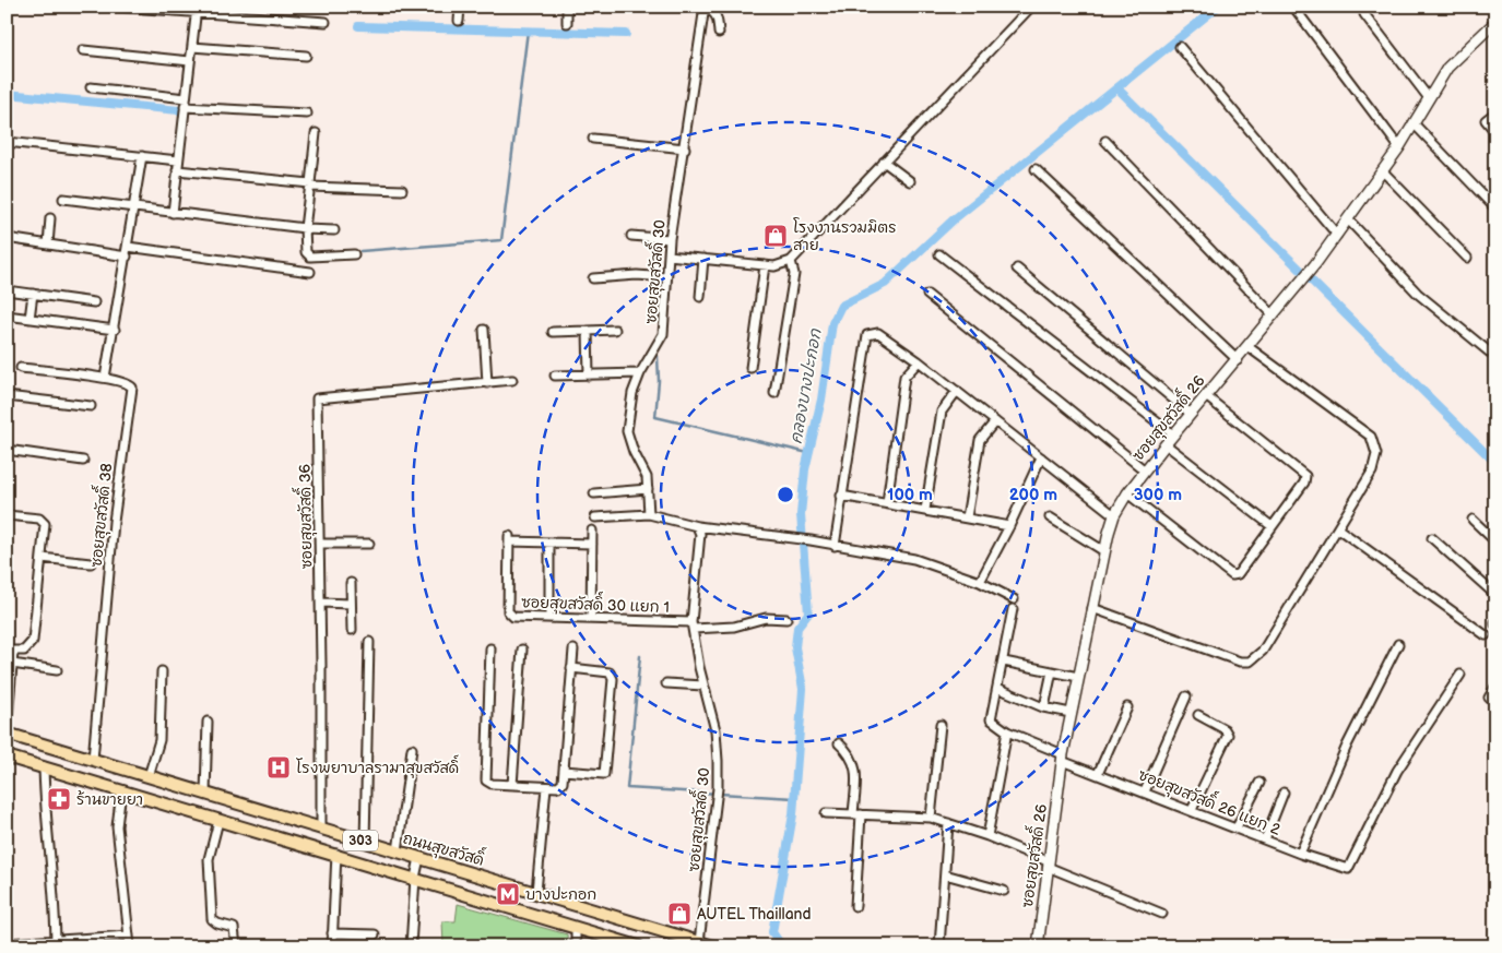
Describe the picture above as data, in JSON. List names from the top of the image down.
{
  "streets": {
    "main road": ["303", "ถนนสุขสวัสดิ์"],
    "street": [
      "ซอยสุขสวัสดิ์ 30",
      "ซอยสุขสวัสดิ์ 26",
      "ซอยสุขสวัสดิ์ 38",
      "ซอยสุขสวัสดิ์ 36",
      "ซอยสุขสวัสดิ์ 30 แยก 1",
      "ซอยสุขสวัสดิ์ 26 แยก 2"
    ]
  },
  "crossings": [
    ["ซอยสุขสวัสดิ์ 30", "ซอยสุขสวัสดิ์ 30 แยก 1"],
    ["ซอยสุขสวัสดิ์ 30", "ถนนสุขสวัสดิ์"],
    ["ซอยสุขสวัสดิ์ 26", "ซอยสุขสวัสดิ์ 26 แยก 2"],
    ["ซอยสุขสวัสดิ์ 38", "ถนนสุขสวัสดิ์"],
    ["ซอยสุขสวัสดิ์ 36", "ถนนสุขสวัสดิ์"]
  ],
  "water": ["คลองบางปะกอก"],
  "places": {
    "shop": ["โรงงานรวมมิตร สาย", "AUTEL Thailland"],
    "hospital": ["โรงพยาบาลรามาสุขสวัสดิ์"],
    "pharmacy": ["ร้านขายยา"],
    "metro station": ["บางปะกอก"]
  },
  "rings": ["100 m", "200 m", "300 m"]
}
